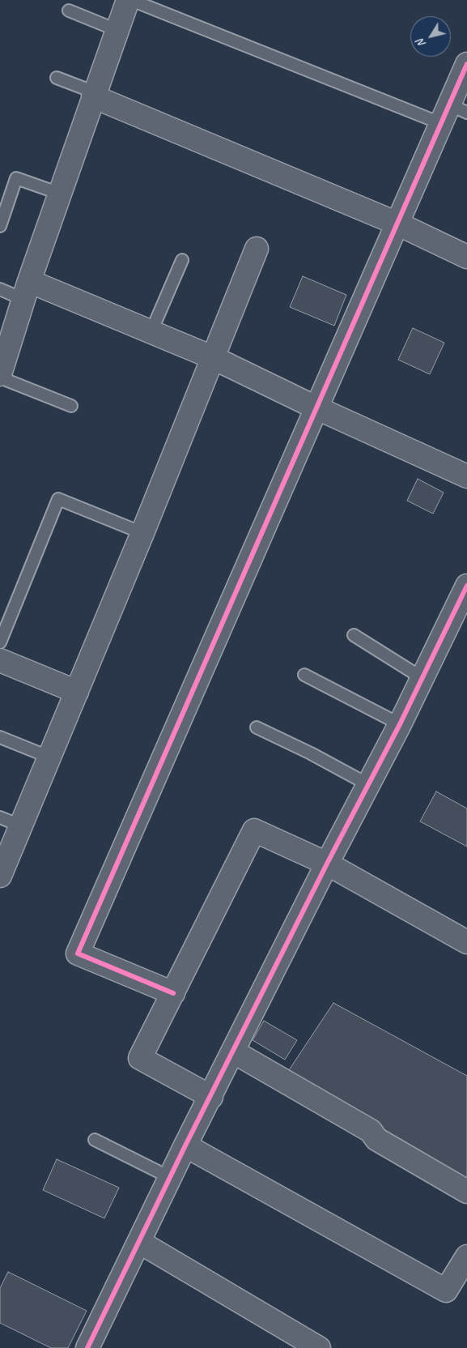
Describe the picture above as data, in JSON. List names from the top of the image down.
{
  "north": "bottom left"
}
